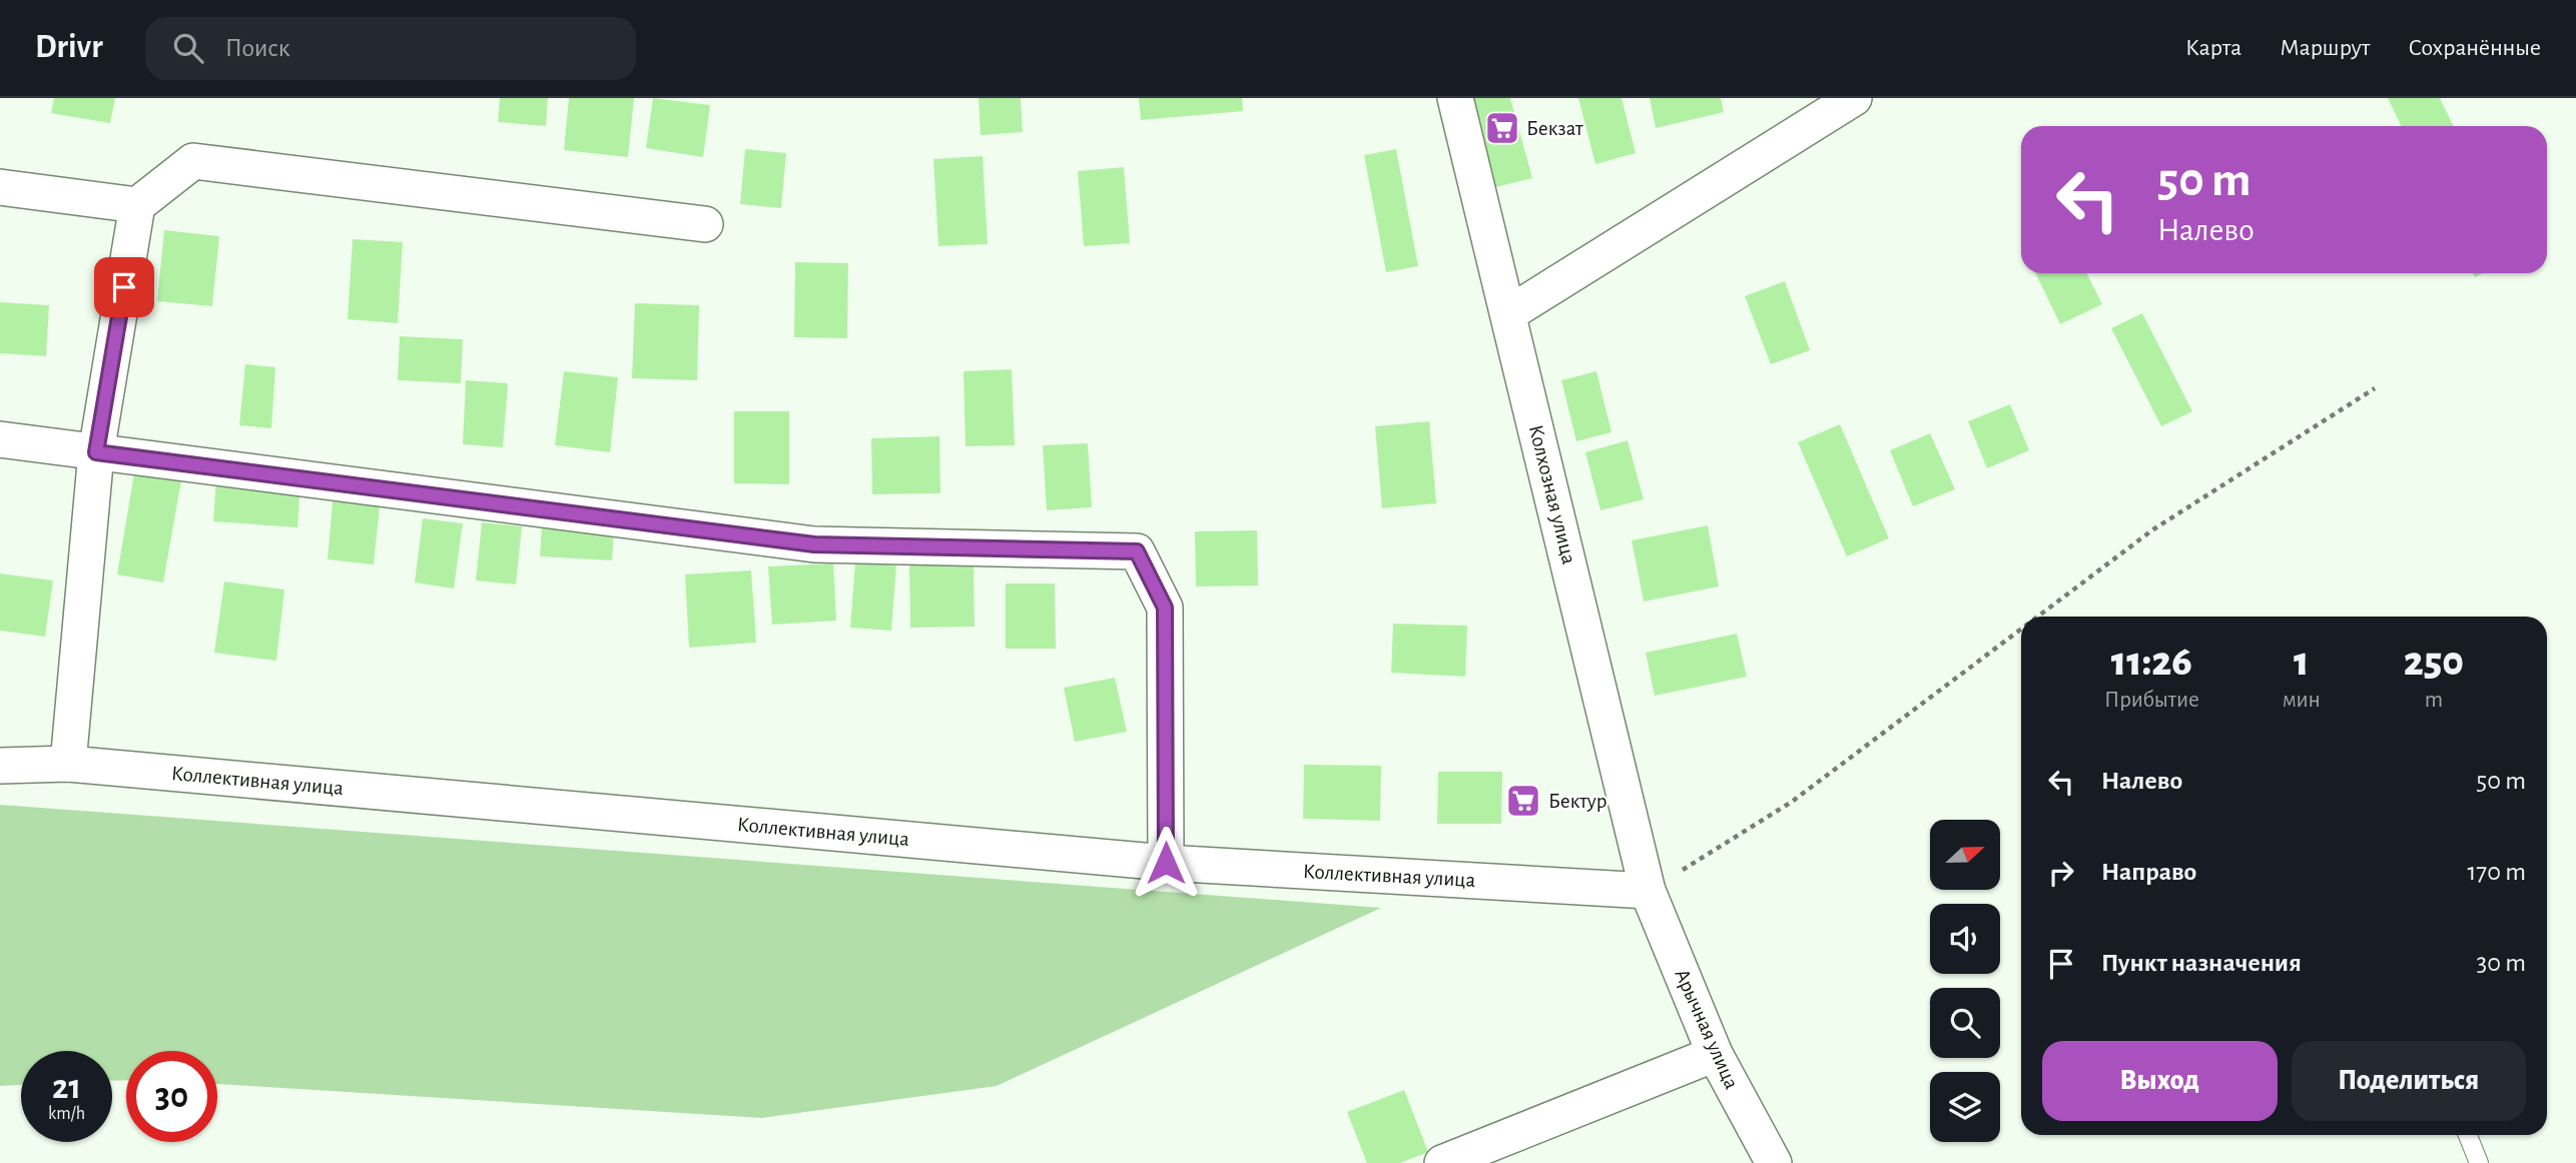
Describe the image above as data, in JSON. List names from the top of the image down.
{
  "streets": {
    "street": ["Колхозная улица", "Коллективная улица", "Арычная улица"]
  },
  "crossings": [
    ["Колхозная улица", "Коллективная улица"],
    ["Колхозная улица", "Арычная улица"],
    ["Коллективная улица", "Арычная улица"]
  ],
  "places": {
    "supermarket": ["Бекзат", "Бектур"]
  },
  "north": "right",
  "page": {
    "header": "Drivr",
    "search": "Поиск",
    "nav": ["Карта", "Маршрут", "Сохранённые"],
    "turn": ["50 m", "Налево"],
    "eta": [
      "11:26",
      "Прибытие",
      "1",
      "мин",
      "250",
      "m"
    ],
    "list": [
      {
        "name": "Налево",
        "value": "50 m"
      },
      {
        "name": "Направо",
        "value": "170 m"
      },
      {
        "name": "Пункт назначения",
        "value": "30 m"
      }
    ],
    "buttons": ["Выход", "Поделиться"],
    "speed": "21 km/h",
    "limit": "30"
  }
}
